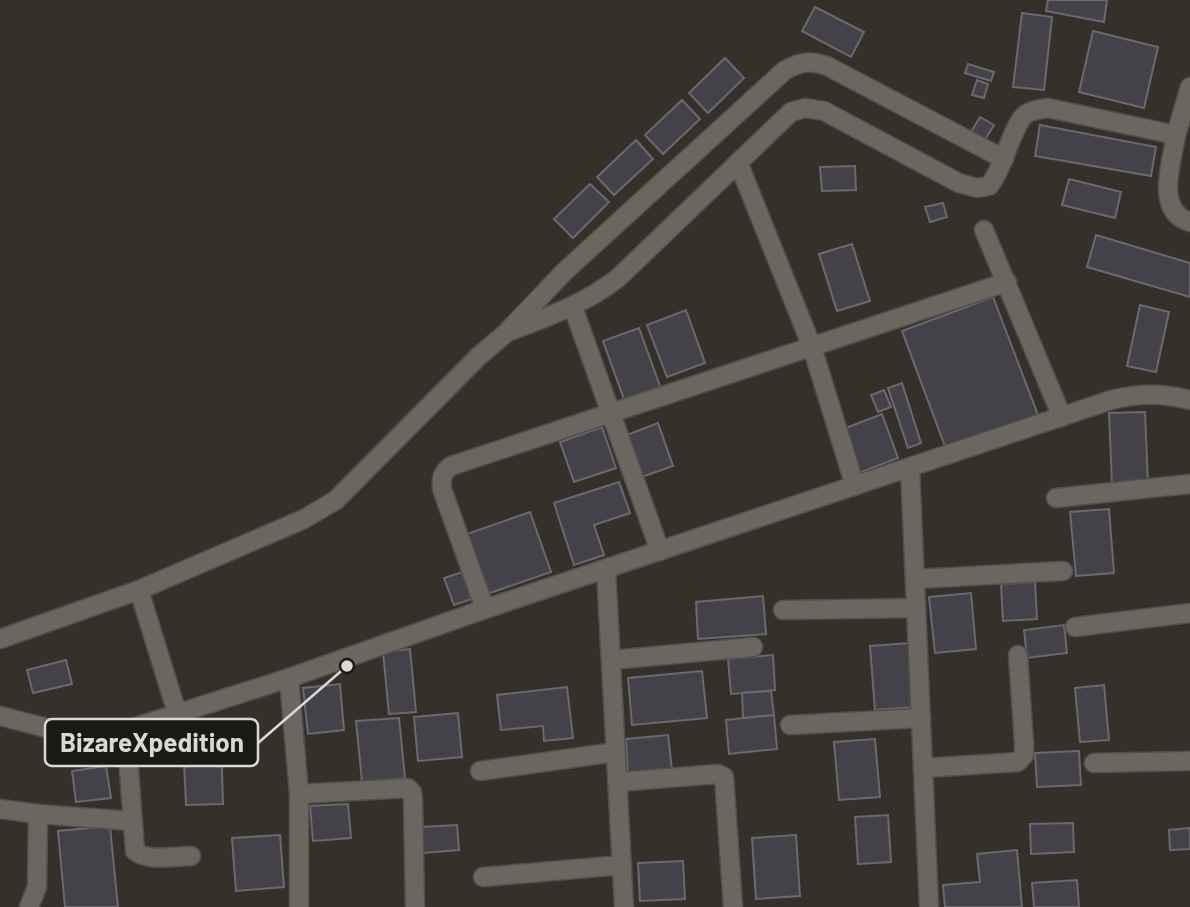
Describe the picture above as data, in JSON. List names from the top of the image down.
{
  "places": ["BizareXpedition"]
}
